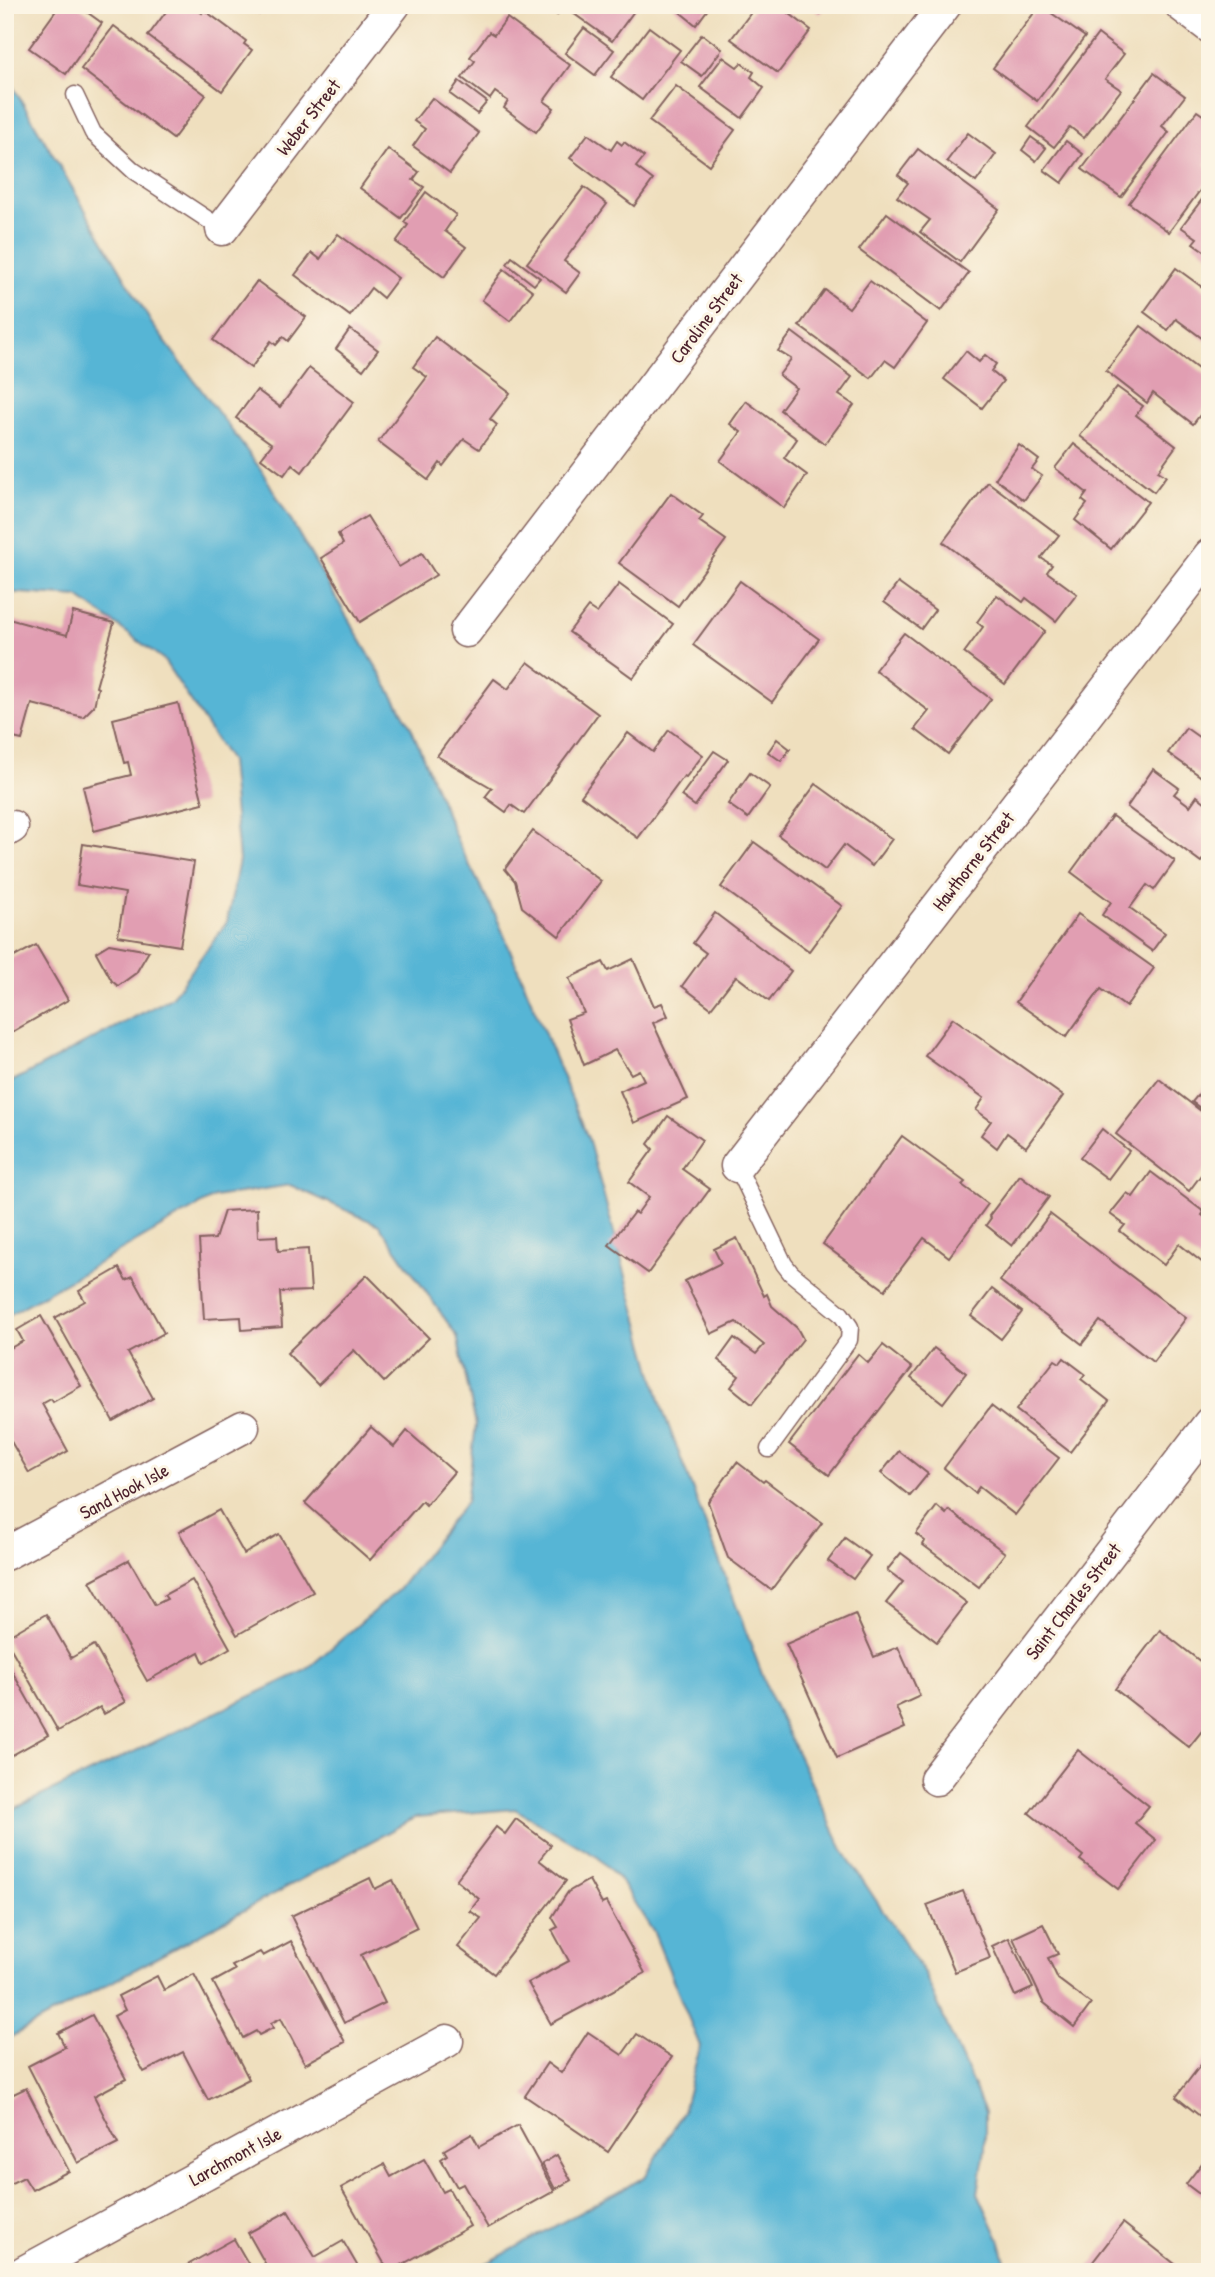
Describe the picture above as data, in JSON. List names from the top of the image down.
{
  "streets": {
    "street": [
      "Weber Street",
      "Caroline Street",
      "Hawthorne Street",
      "Sand Hook Isle",
      "Saint Charles Street",
      "Larchmont Isle"
    ]
  }
}
